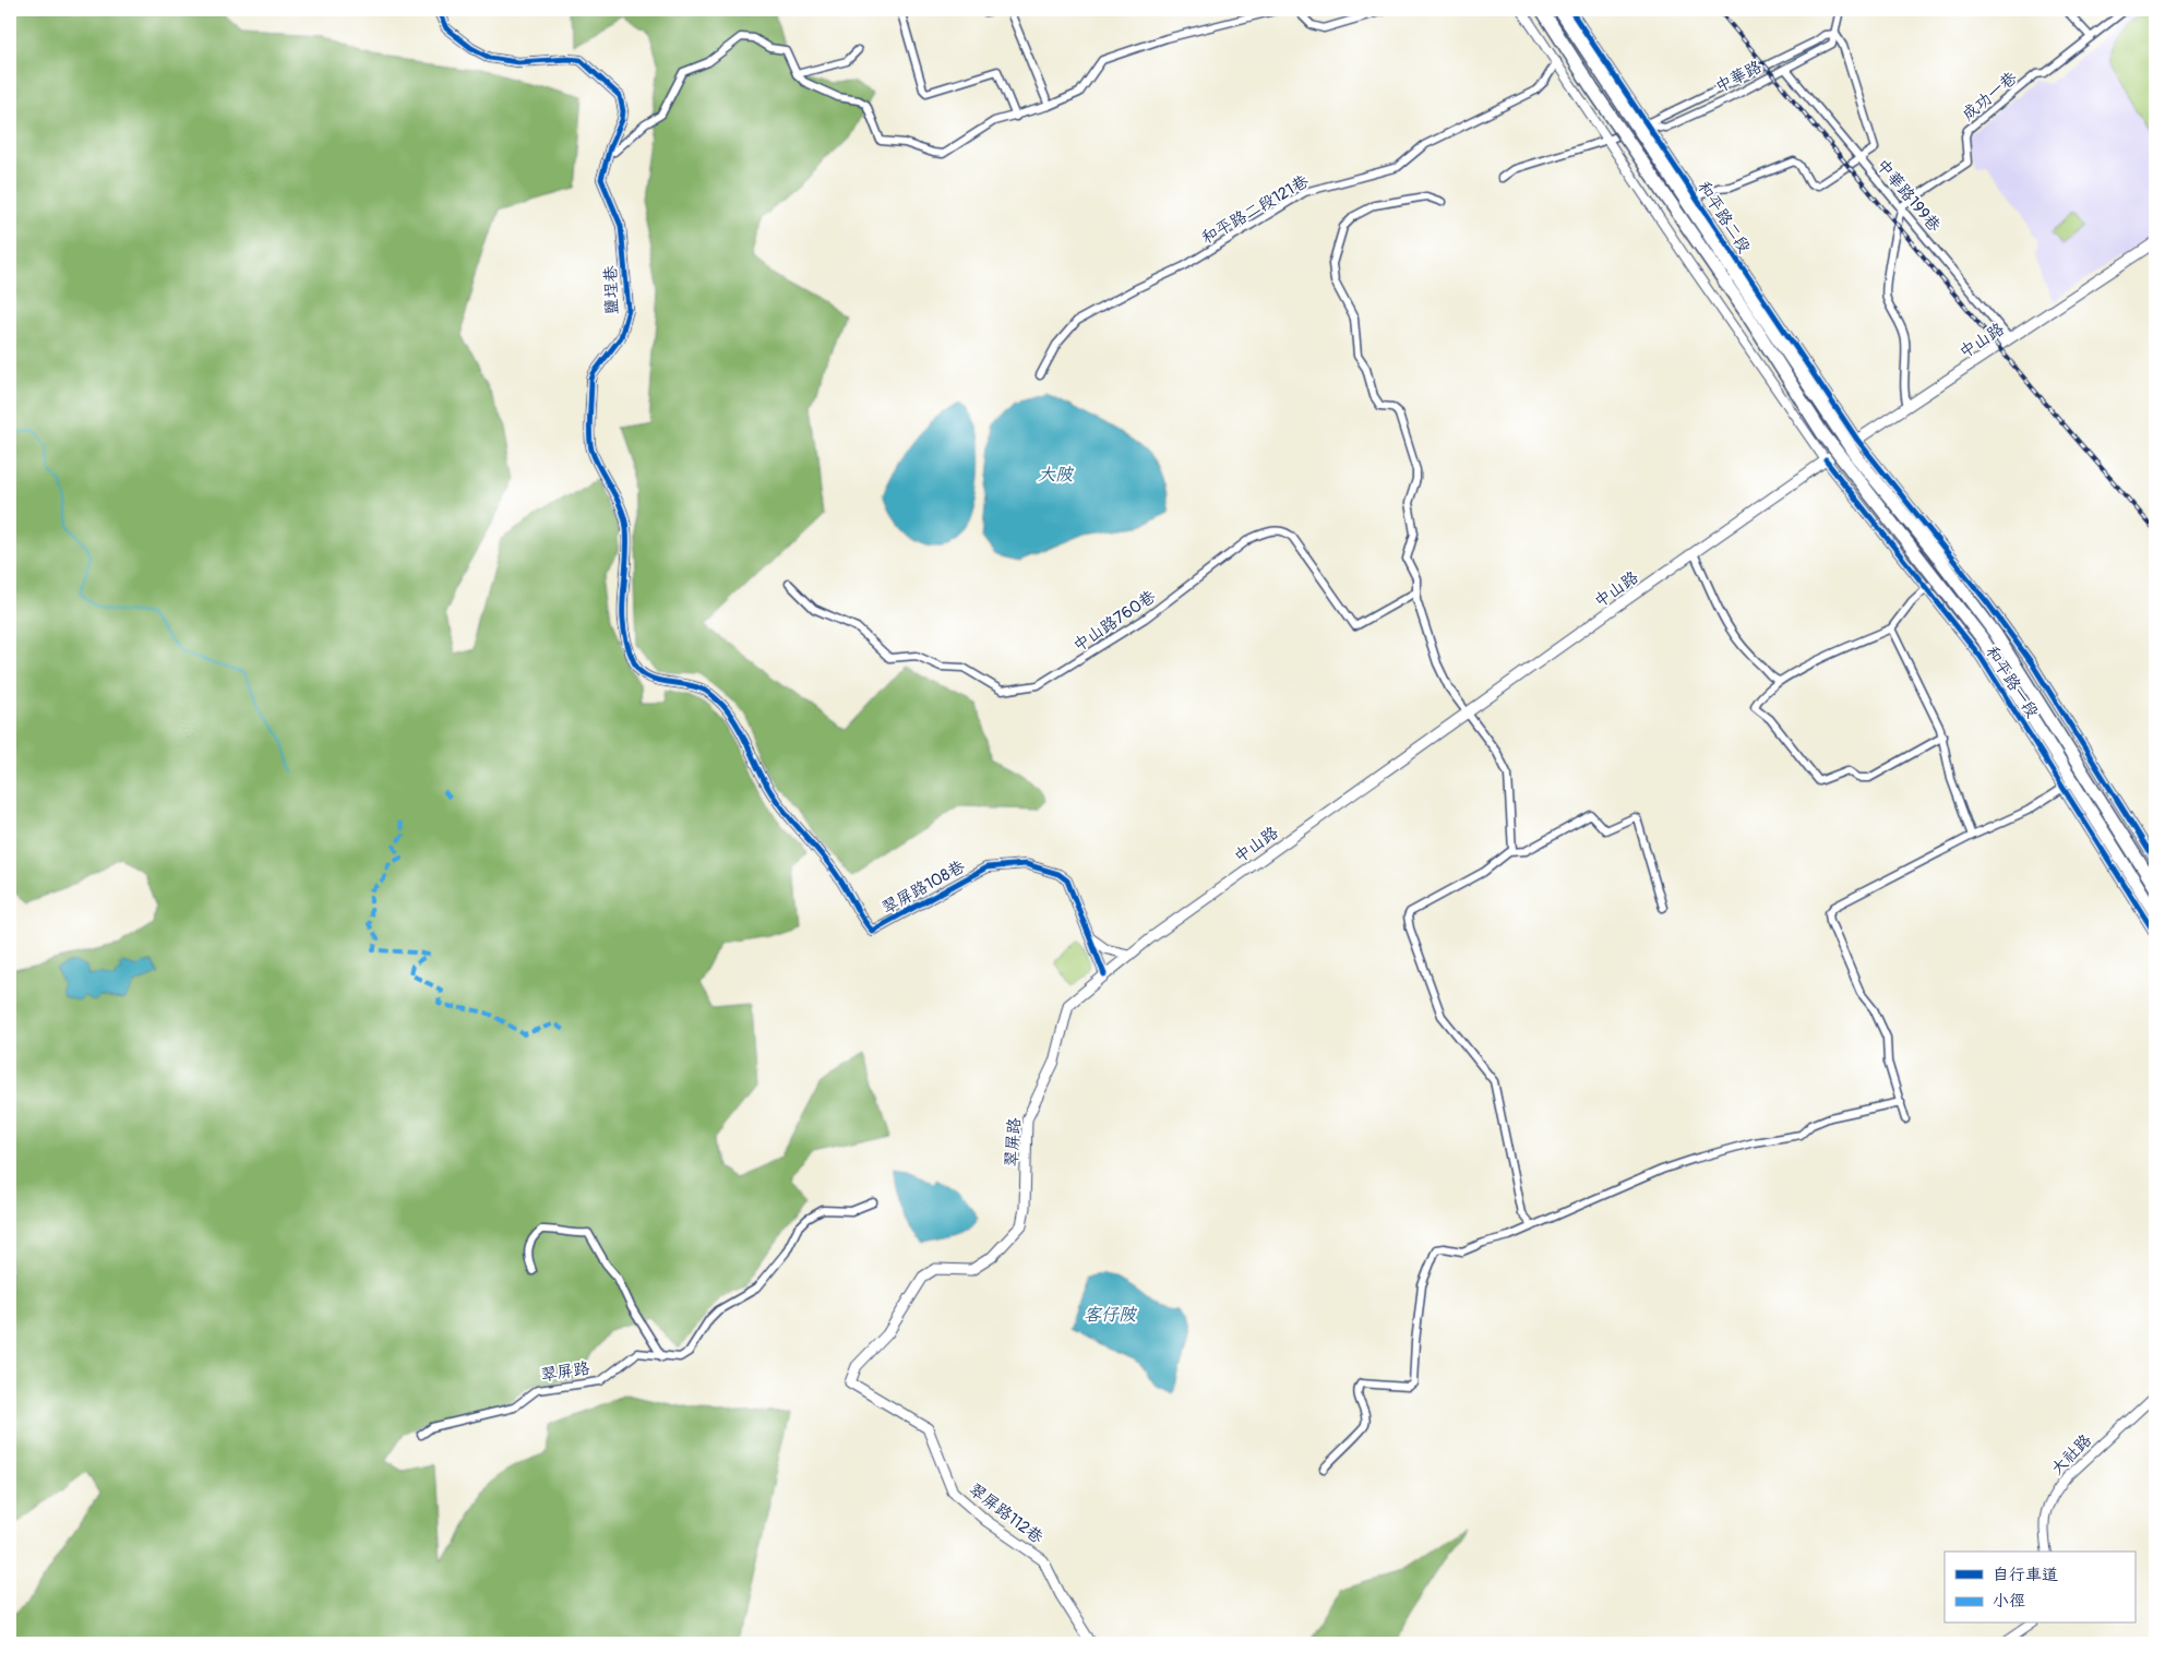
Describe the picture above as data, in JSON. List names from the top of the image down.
{
  "streets": {
    "main road": ["中山路", "翠屏路", "翠屏路112巷"],
    "street": [
      "中華路",
      "成功一巷",
      "中華路199巷",
      "和平路二段121巷",
      "和平路二段",
      "鹽埕巷",
      "中山路760巷",
      "和平路一段",
      "翠屏路108巷",
      "大社路"
    ]
  },
  "crossings": [
    ["中華路", "中華路199巷"],
    ["中華路", "和平路二段"],
    ["成功一巷", "中華路199巷"],
    ["中華路199巷", "中山路"],
    ["和平路二段", "中山路"],
    ["和平路二段", "和平路一段"],
    ["鹽埕巷", "翠屏路108巷"],
    ["中山路", "和平路一段"],
    ["中山路", "翠屏路108巷"],
    ["中山路", "翠屏路"],
    ["翠屏路108巷", "翠屏路"],
    ["翠屏路", "翠屏路112巷"]
  ],
  "water": ["大陂", "客仔陂"],
  "legend": ["自行車道", "小徑"]
}
